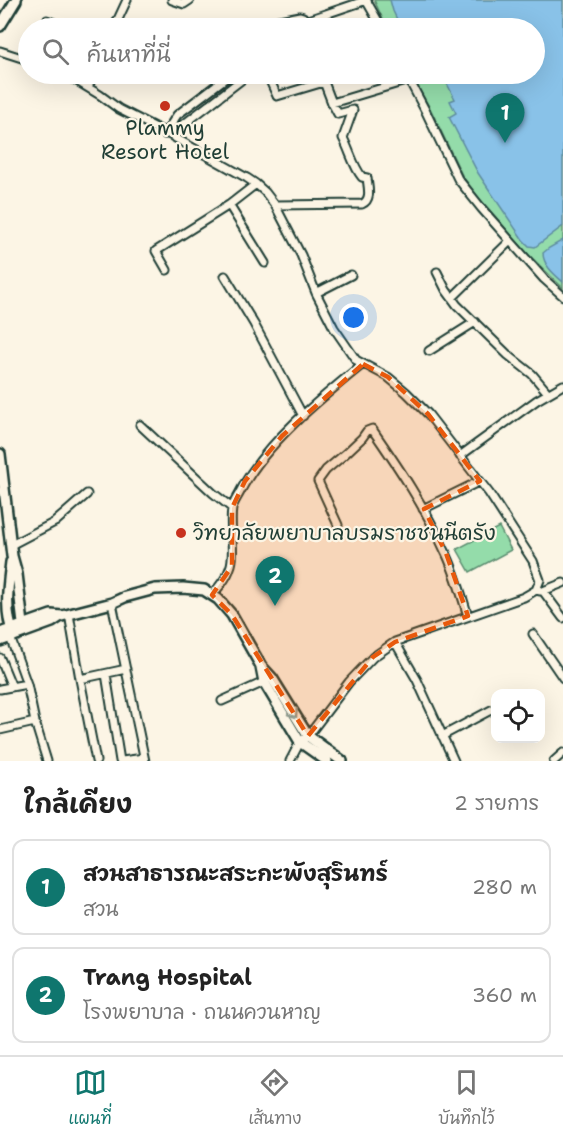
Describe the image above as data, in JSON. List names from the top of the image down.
{
  "places": ["Plammy Resort Hotel", "วิทยาลัยพยาบาลบรมราชชนนีตรัง"],
  "page": {
    "search": "ค้นหาที่นี่",
    "pins": ["1", "2"],
    "heading": ["ใกล้เคียง", "2 รายการ"],
    "list": [
      {
        "mark": "1",
        "name": "สวนสาธารณะสระกะพังสุรินทร์",
        "note": "สวน",
        "value": "280 m"
      },
      {
        "mark": "2",
        "name": "Trang Hospital",
        "note": "โรงพยาบาล · ถนนควนหาญ",
        "value": "360 m"
      }
    ],
    "nav": ["แผนที่", "เส้นทาง", "บันทึกไว้"]
  }
}
